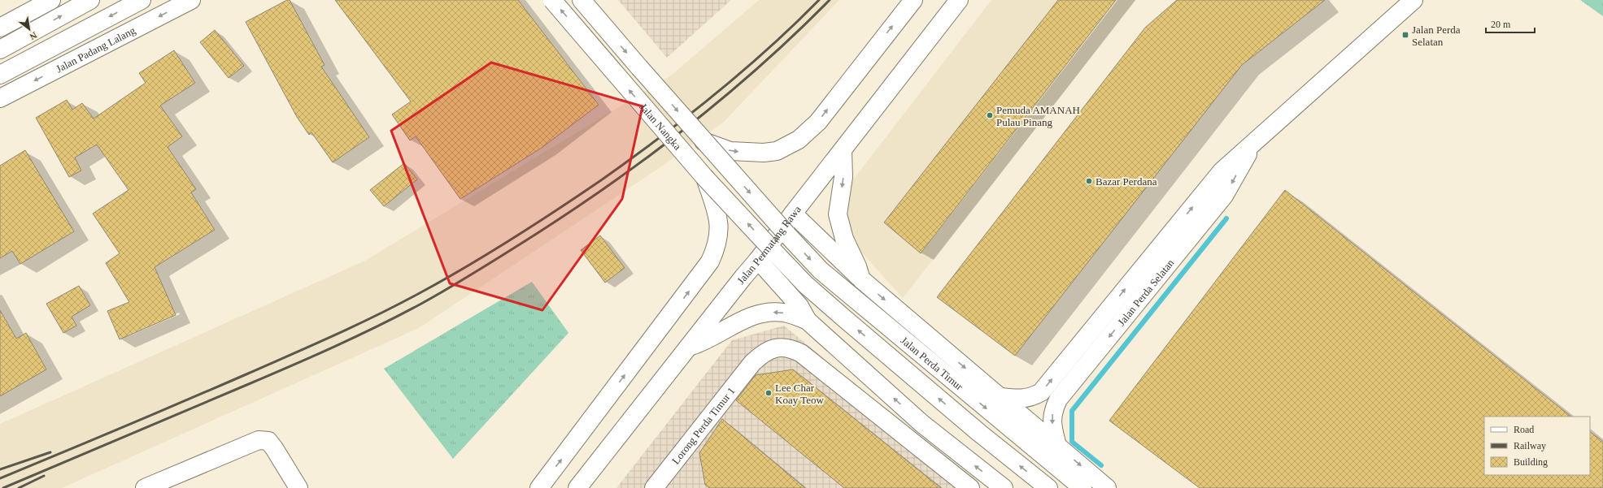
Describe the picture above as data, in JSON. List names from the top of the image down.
{
  "streets": {
    "street": [
      "Jalan Padang Lalang",
      "Jalan Nangka",
      "Jalan Permatang Rawa",
      "Jalan Perda Selatan",
      "Jalan Perda Timur",
      "Lorong Perda Timur 1"
    ]
  },
  "places": {
    "transit": ["Jalan Perda Selatan"],
    "other": ["Pemuda AMANAH Pulau Pinang", "Bazar Perdana", "Lee Char Koay Teow"]
  },
  "legend": ["Road", "Railway", "Building"],
  "scale_bar": "20 m",
  "north": "bottom right"
}
